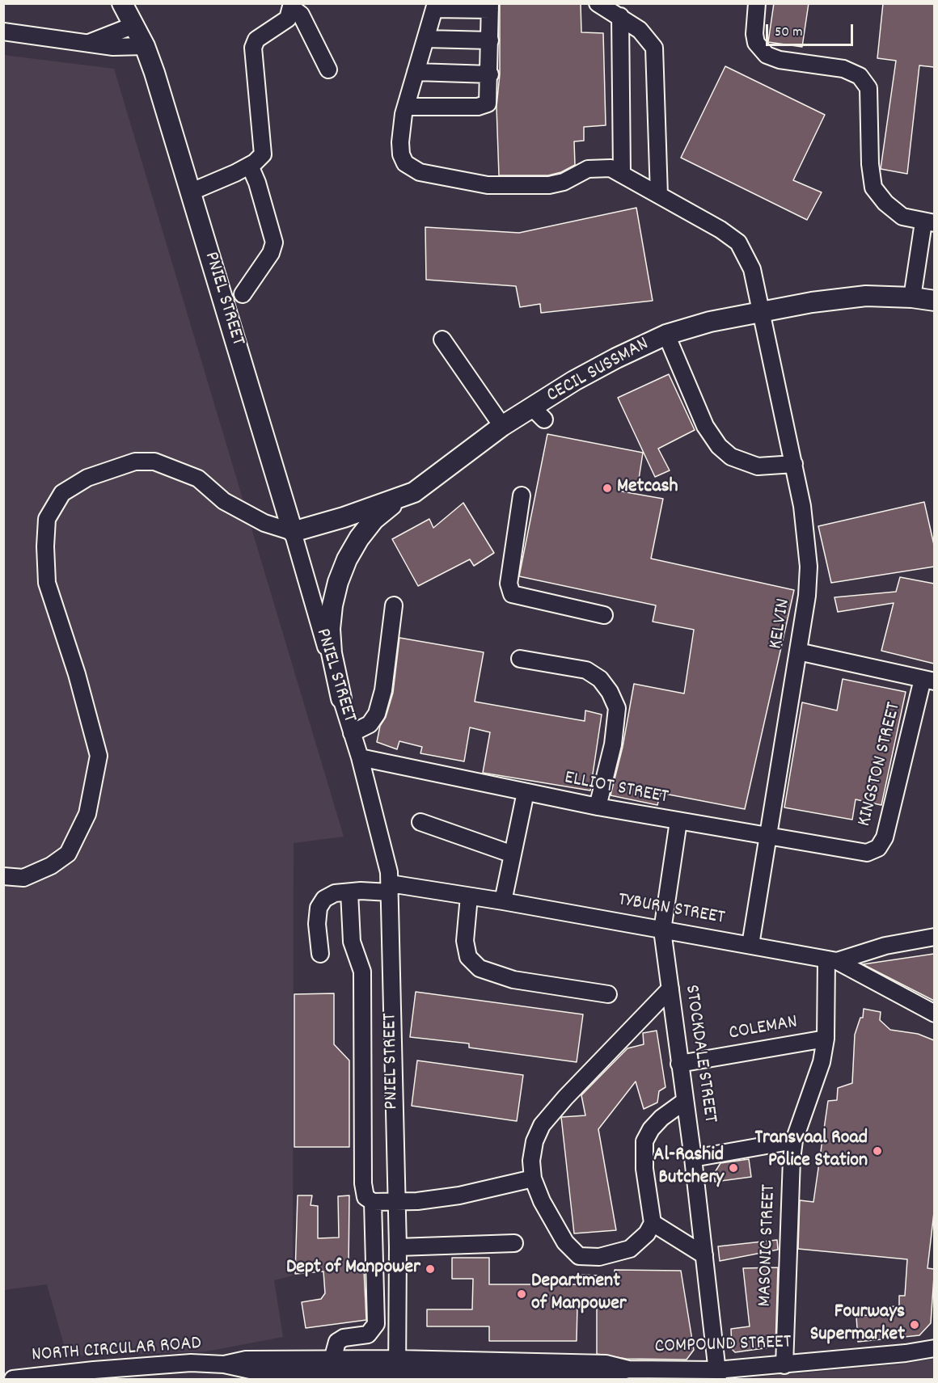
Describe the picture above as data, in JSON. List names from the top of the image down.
{
  "streets": {
    "main road": ["PNIEL STREET", "CECIL SUSSMAN"],
    "street": [
      "KELVIN",
      "KINGSTON STREET",
      "ELLIOT STREET",
      "TYBURN STREET",
      "COLEMAN",
      "STOCKDALE STREET",
      "MASONIC STREET",
      "COMPOUND STREET",
      "NORTH CIRCULAR ROAD"
    ]
  },
  "crossings": [
    ["PNIEL STREET", "CECIL SUSSMAN"],
    ["PNIEL STREET", "ELLIOT STREET"],
    ["PNIEL STREET", "TYBURN STREET"],
    ["PNIEL STREET", "COMPOUND STREET"],
    ["PNIEL STREET", "NORTH CIRCULAR ROAD"],
    ["CECIL SUSSMAN", "KELVIN"],
    ["KELVIN", "ELLIOT STREET"],
    ["KELVIN", "TYBURN STREET"],
    ["KINGSTON STREET", "ELLIOT STREET"],
    ["ELLIOT STREET", "STOCKDALE STREET"],
    ["TYBURN STREET", "STOCKDALE STREET"],
    ["TYBURN STREET", "MASONIC STREET"],
    ["COLEMAN", "STOCKDALE STREET"],
    ["COLEMAN", "MASONIC STREET"],
    ["STOCKDALE STREET", "COMPOUND STREET"],
    ["MASONIC STREET", "COMPOUND STREET"],
    ["COMPOUND STREET", "NORTH CIRCULAR ROAD"]
  ],
  "places": [
    "Metcash",
    "Transvaal Road Police Station",
    "Al-Rashid Butchery",
    "Dept of Manpower",
    "Department of Manpower",
    "Fourways Supermarket"
  ],
  "scale_bar": "50 m"
}
